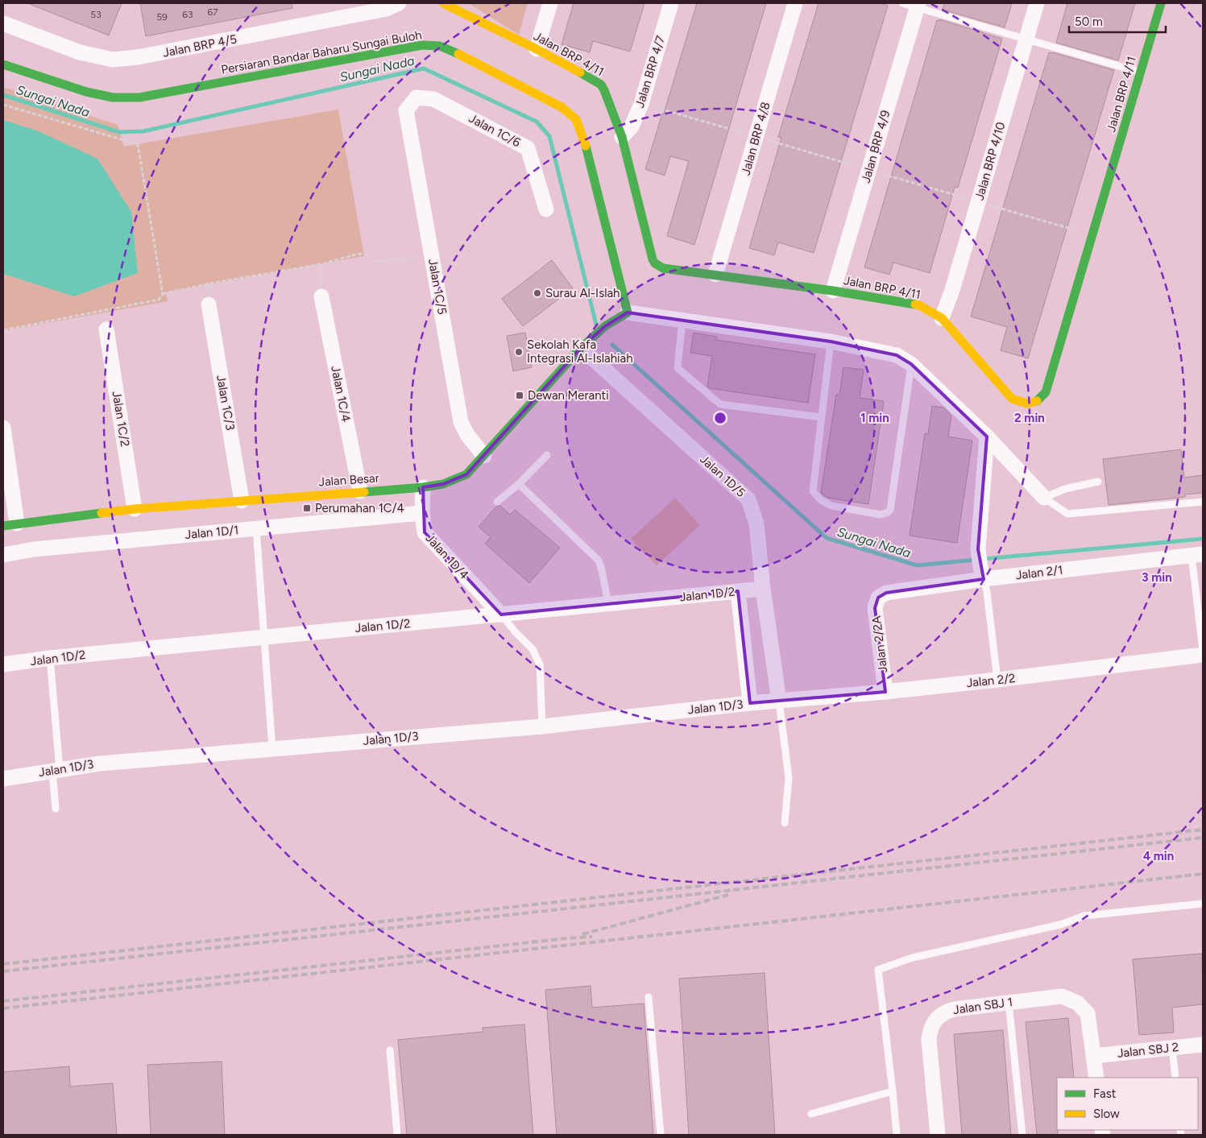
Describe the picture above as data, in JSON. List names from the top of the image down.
{
  "streets": {
    "street": [
      "Jalan BRP 4/5",
      "Persiaran Bandar Baharu Sungai Buloh",
      "Jalan BRP 4/11",
      "Jalan BRP 4/7",
      "Jalan 1C/6",
      "Jalan BRP 4/8",
      "Jalan BRP 4/9",
      "Jalan BRP 4/10",
      "Jalan 1C/5",
      "Jalan 1C/4",
      "Jalan 1C/3",
      "Jalan 1C/2",
      "Jalan 1D/5",
      "Jalan Besar",
      "Jalan 1D/1",
      "Jalan 1D/4",
      "Jalan 2/1",
      "Jalan 1D/2",
      "Jalan 2/2A",
      "Jalan 2/2",
      "Jalan 1D/3",
      "Jalan SBJ 1",
      "Jalan SBJ 2"
    ]
  },
  "crossings": [
    ["Persiaran Bandar Baharu Sungai Buloh", "Jalan Besar"],
    ["Jalan BRP 4/11", "Jalan BRP 4/7"],
    ["Jalan BRP 4/11", "Jalan BRP 4/8"],
    ["Jalan BRP 4/11", "Jalan BRP 4/9"],
    ["Jalan BRP 4/11", "Jalan BRP 4/10"],
    ["Jalan 1C/6", "Jalan 1C/5"],
    ["Jalan 1C/5", "Jalan Besar"],
    ["Jalan 1C/4", "Jalan Besar"],
    ["Jalan 1C/3", "Jalan Besar"],
    ["Jalan 1C/2", "Jalan Besar"],
    ["Jalan 1D/5", "Jalan Besar"],
    ["Jalan 1D/5", "Jalan 1D/2"],
    ["Jalan 1D/5", "Jalan 2/2"],
    ["Jalan 1D/5", "Jalan 1D/3"],
    ["Jalan Besar", "Jalan 1D/4"],
    ["Jalan 1D/1", "Jalan 1D/4"],
    ["Jalan 1D/4", "Jalan 1D/2"],
    ["Jalan 2/1", "Jalan 2/2A"],
    ["Jalan 2/2A", "Jalan 2/2"],
    ["Jalan 2/2", "Jalan 1D/3"],
    ["Jalan SBJ 1", "Jalan SBJ 2"]
  ],
  "water": ["Sungai Nada"],
  "places": {
    "other": ["Surau Al-Islah", "Sekolah Kafa Integrasi Al-Islahiah"],
    "transit": ["Dewan Meranti", "Perumahan 1C/4"]
  },
  "house_numbers": [
    "67",
    "53",
    "63",
    "59"
  ],
  "legend": ["Fast", "Slow"],
  "scale_bar": "50 m",
  "rings": [
    "1 min",
    "2 min",
    "3 min",
    "4 min"
  ]
}
